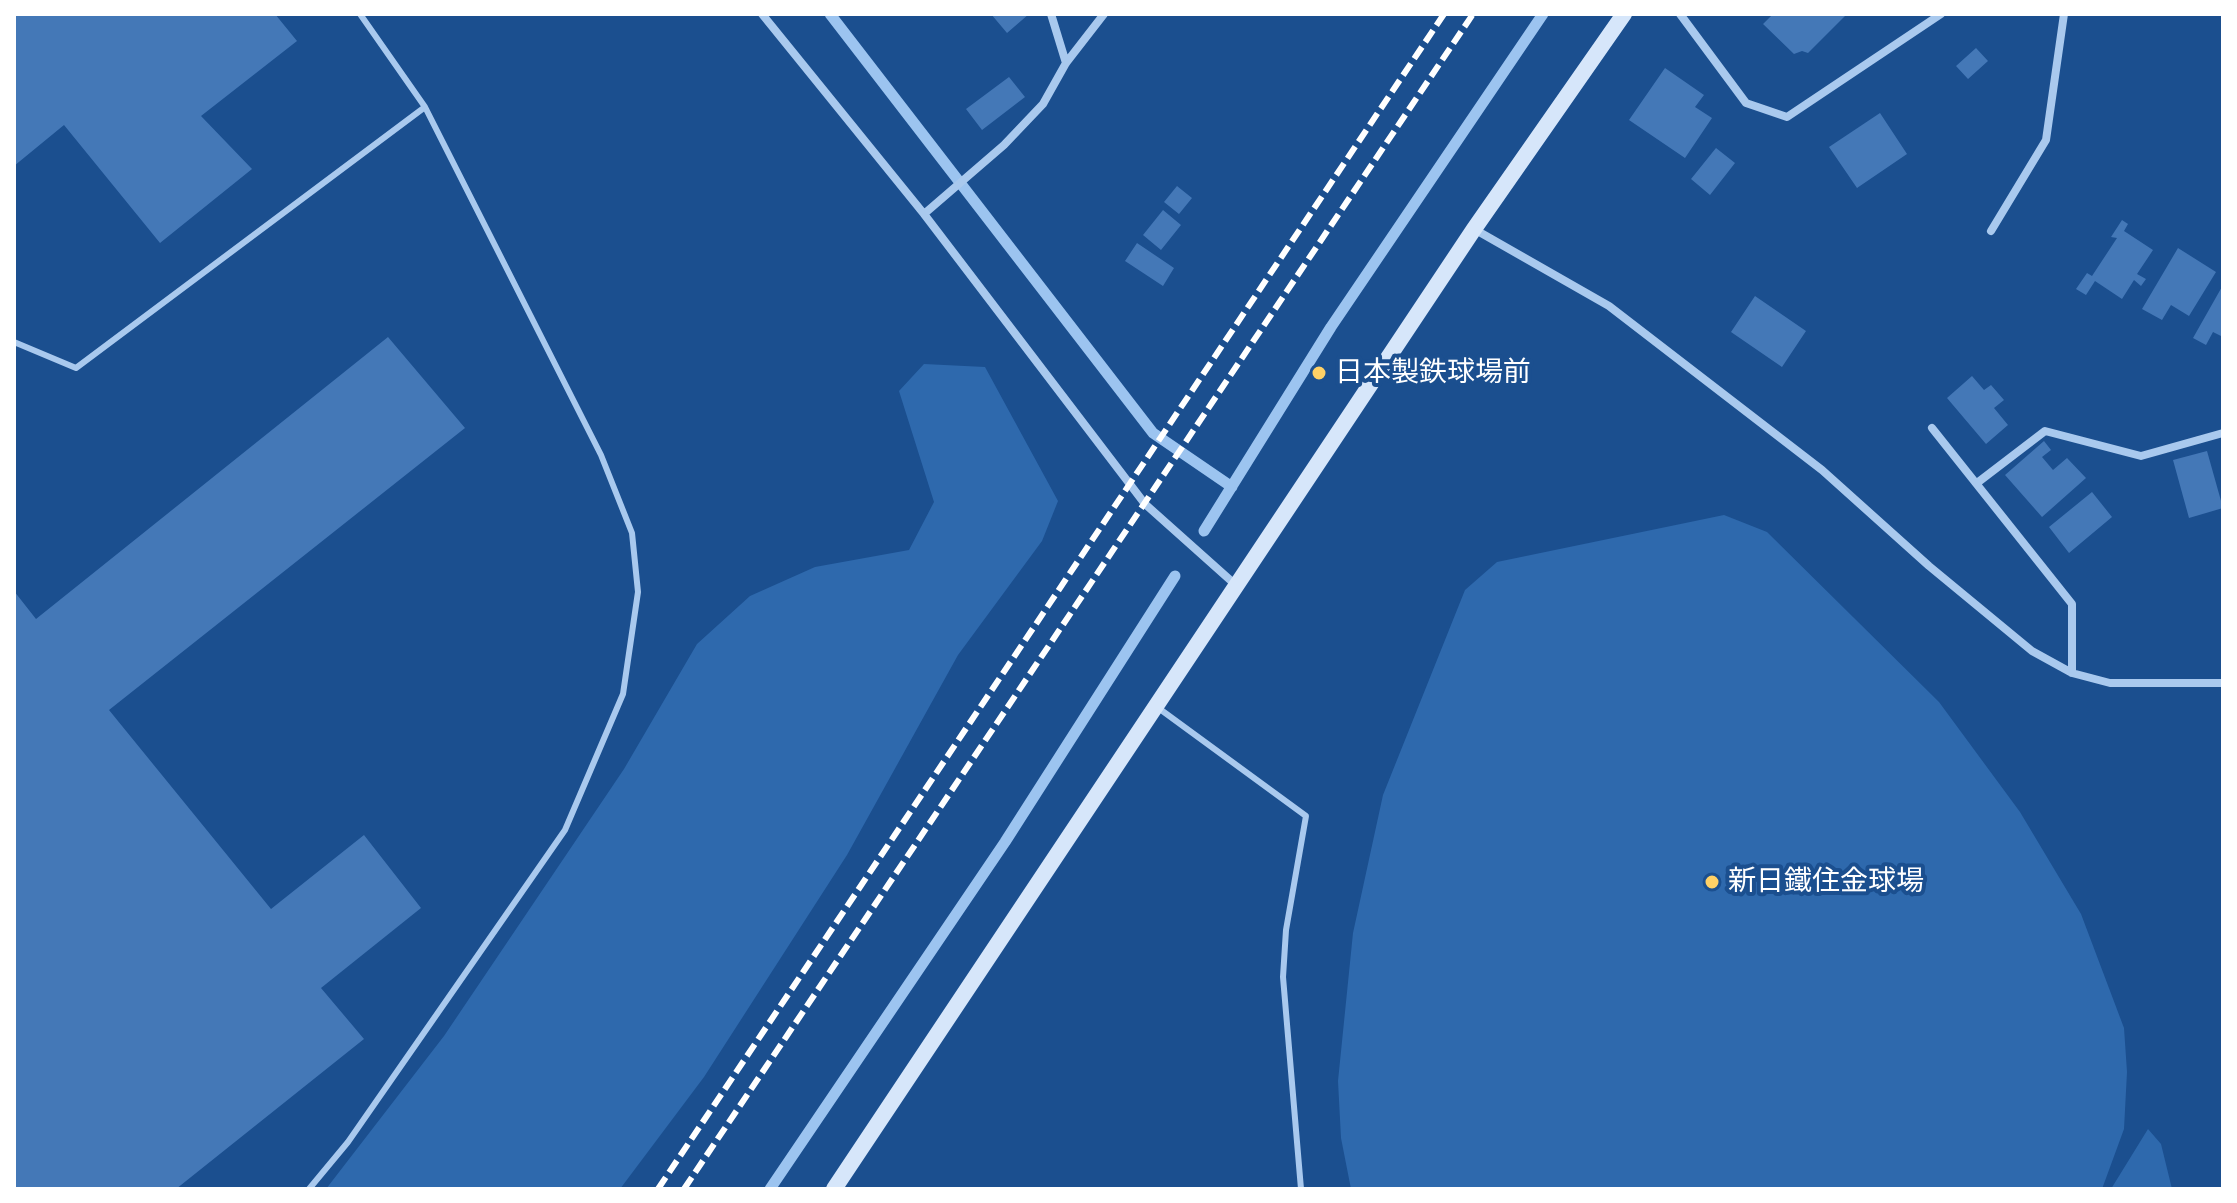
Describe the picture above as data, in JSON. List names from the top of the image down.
{
  "places": ["日本製鉄球場前", "新日鐵住金球場"]
}
